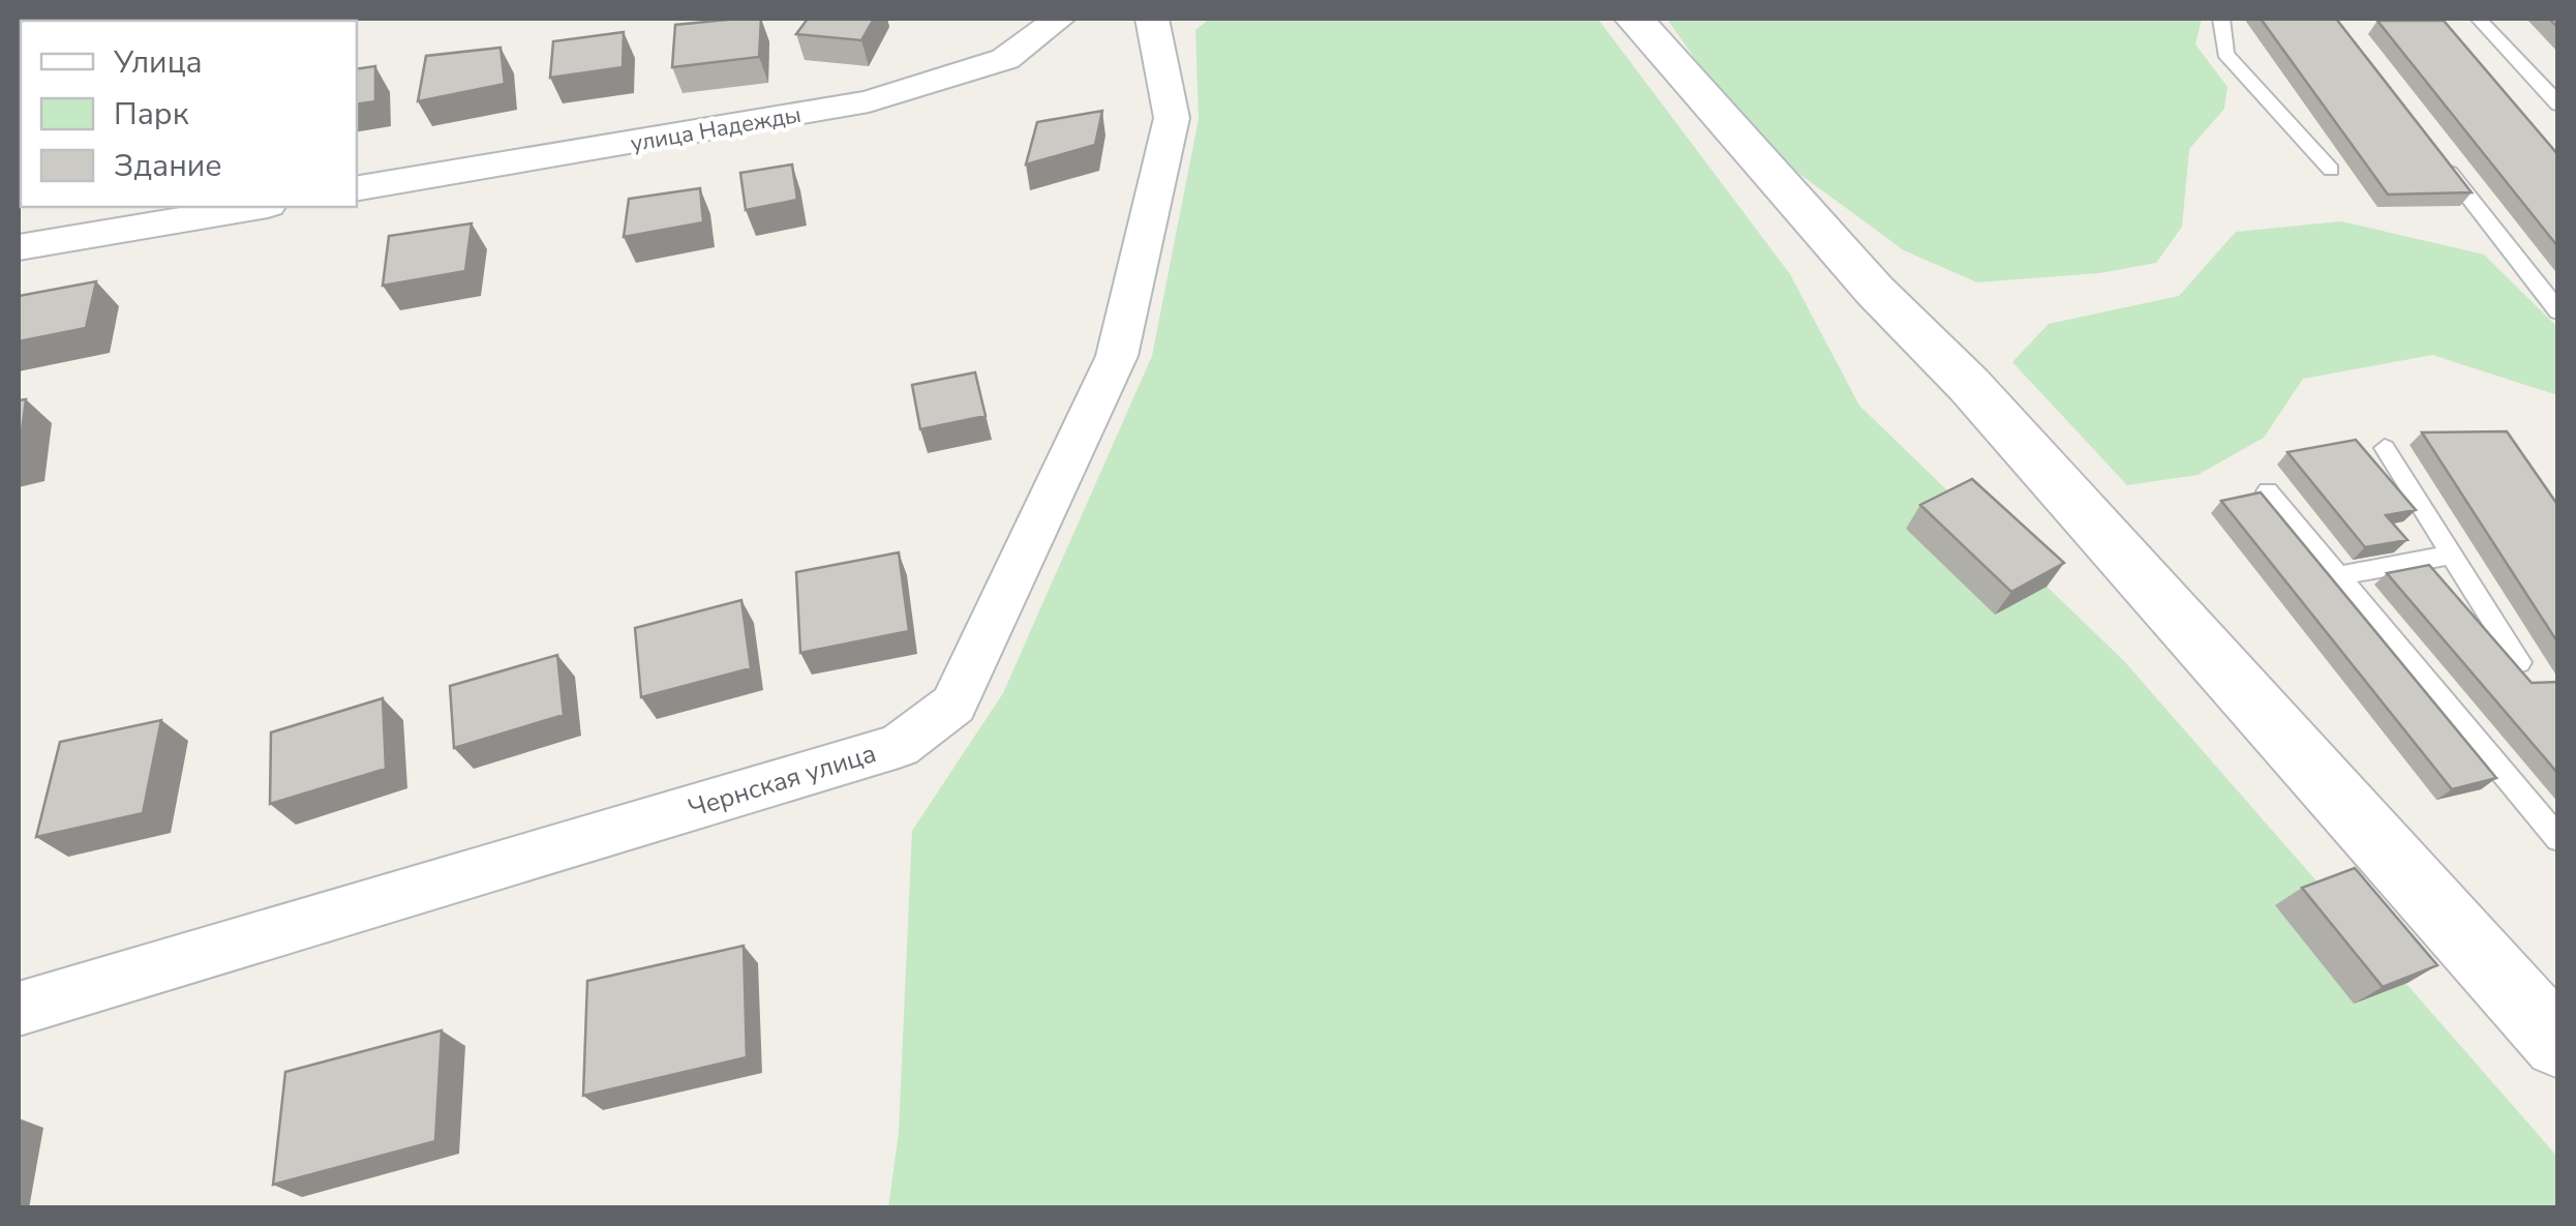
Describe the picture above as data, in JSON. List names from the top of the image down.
{
  "streets": {
    "street": ["улица Надежды", "Чернская улица"]
  },
  "legend": ["Улица", "Парк", "Здание"]
}
